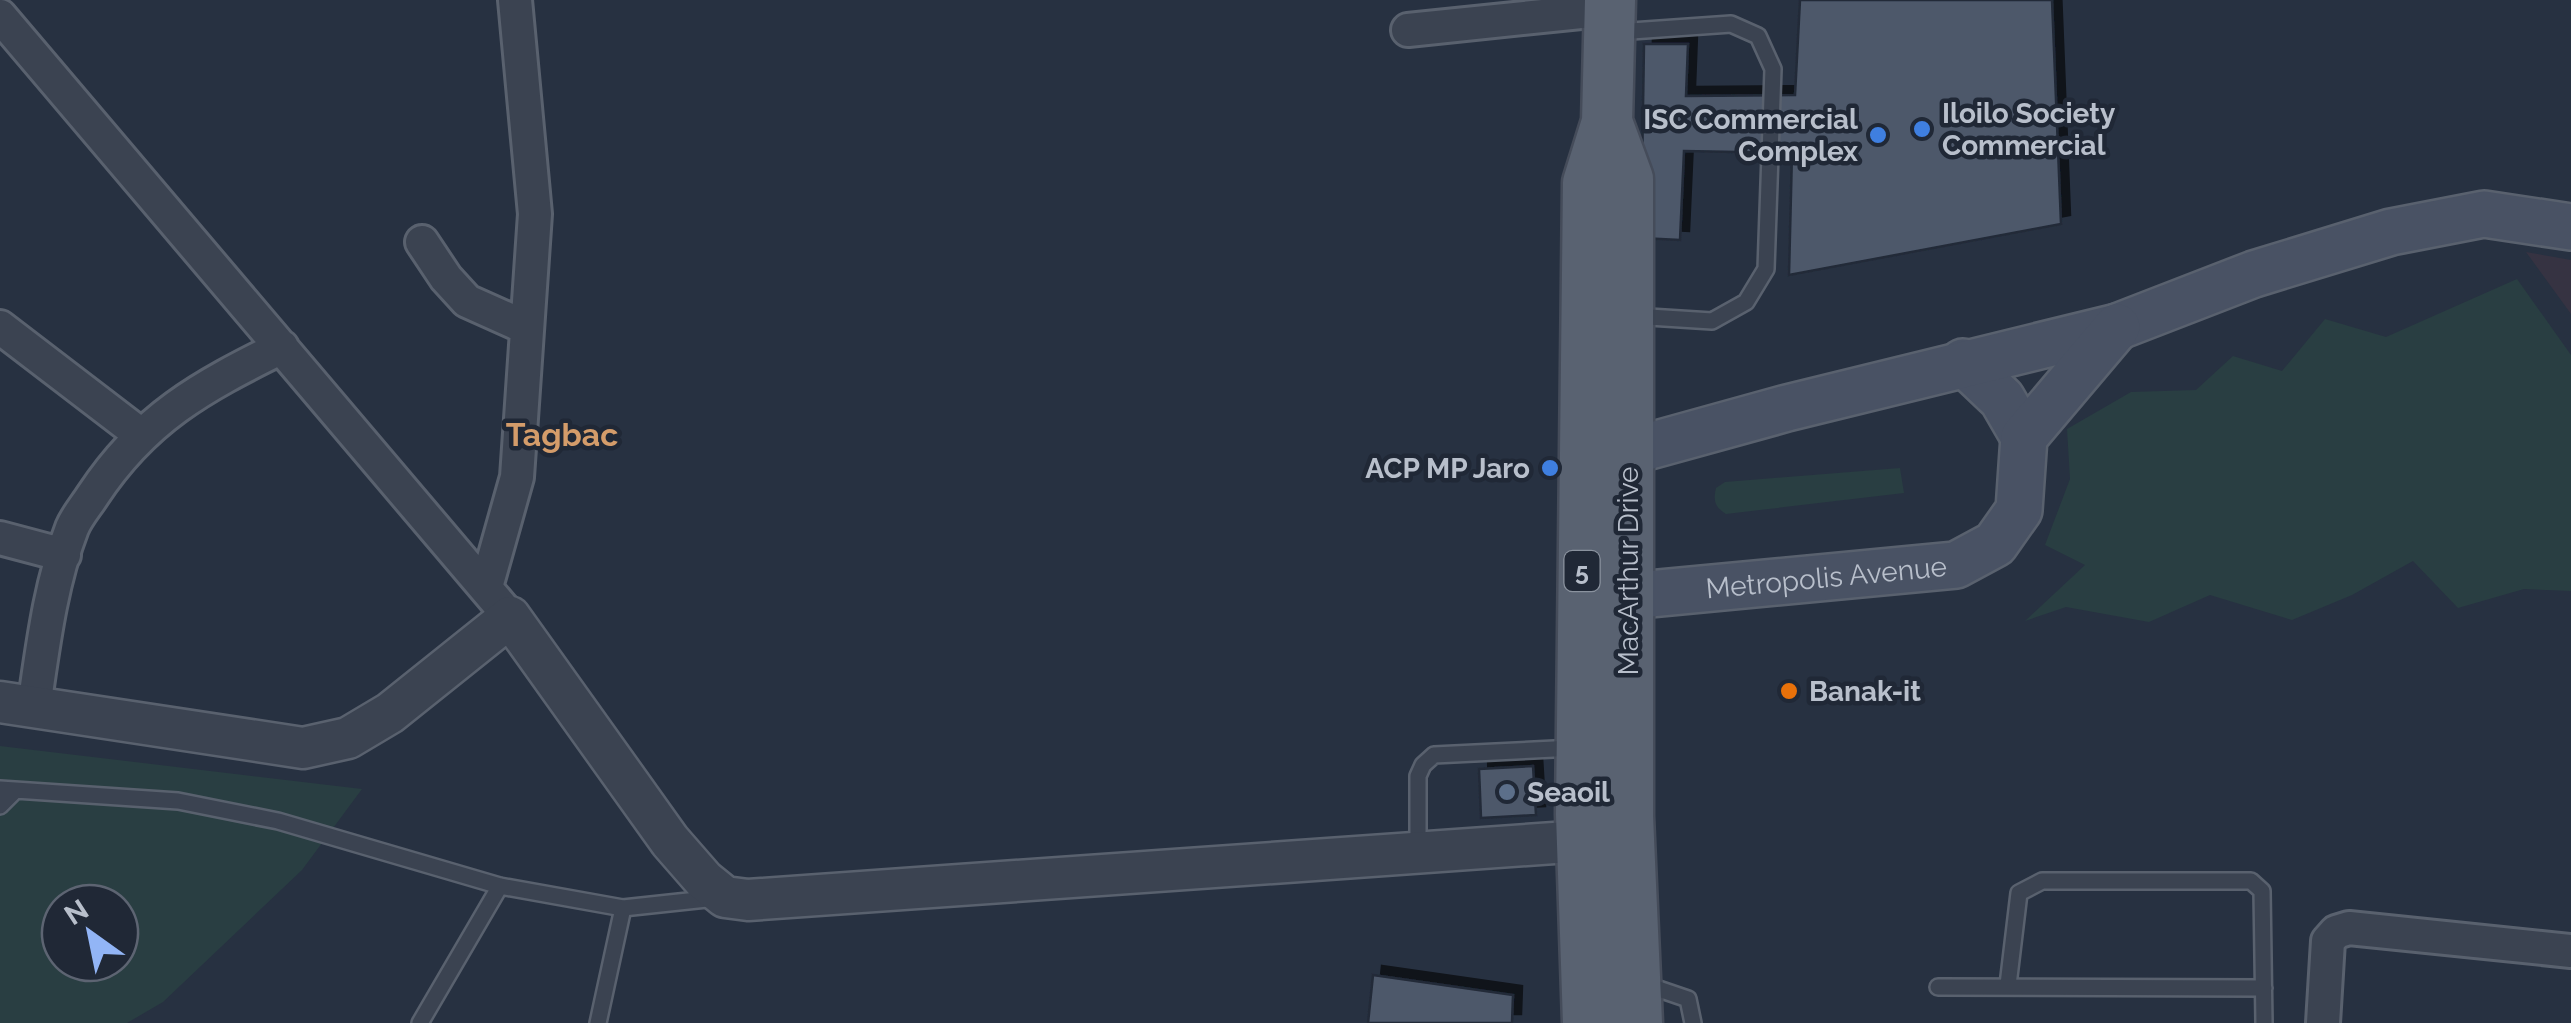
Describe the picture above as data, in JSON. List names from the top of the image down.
{
  "streets": {
    "main road": ["5", "MacArthur Drive", "Metropolis Avenue"]
  },
  "crossings": [
    ["MacArthur Drive", "Metropolis Avenue"]
  ],
  "districts": ["Tagbac"],
  "places": [
    "Iloilo Society Commercial",
    "ISC Commercial Complex",
    "ACP MP Jaro",
    "Banak-it",
    "Seaoil"
  ],
  "north": "top left"
}
